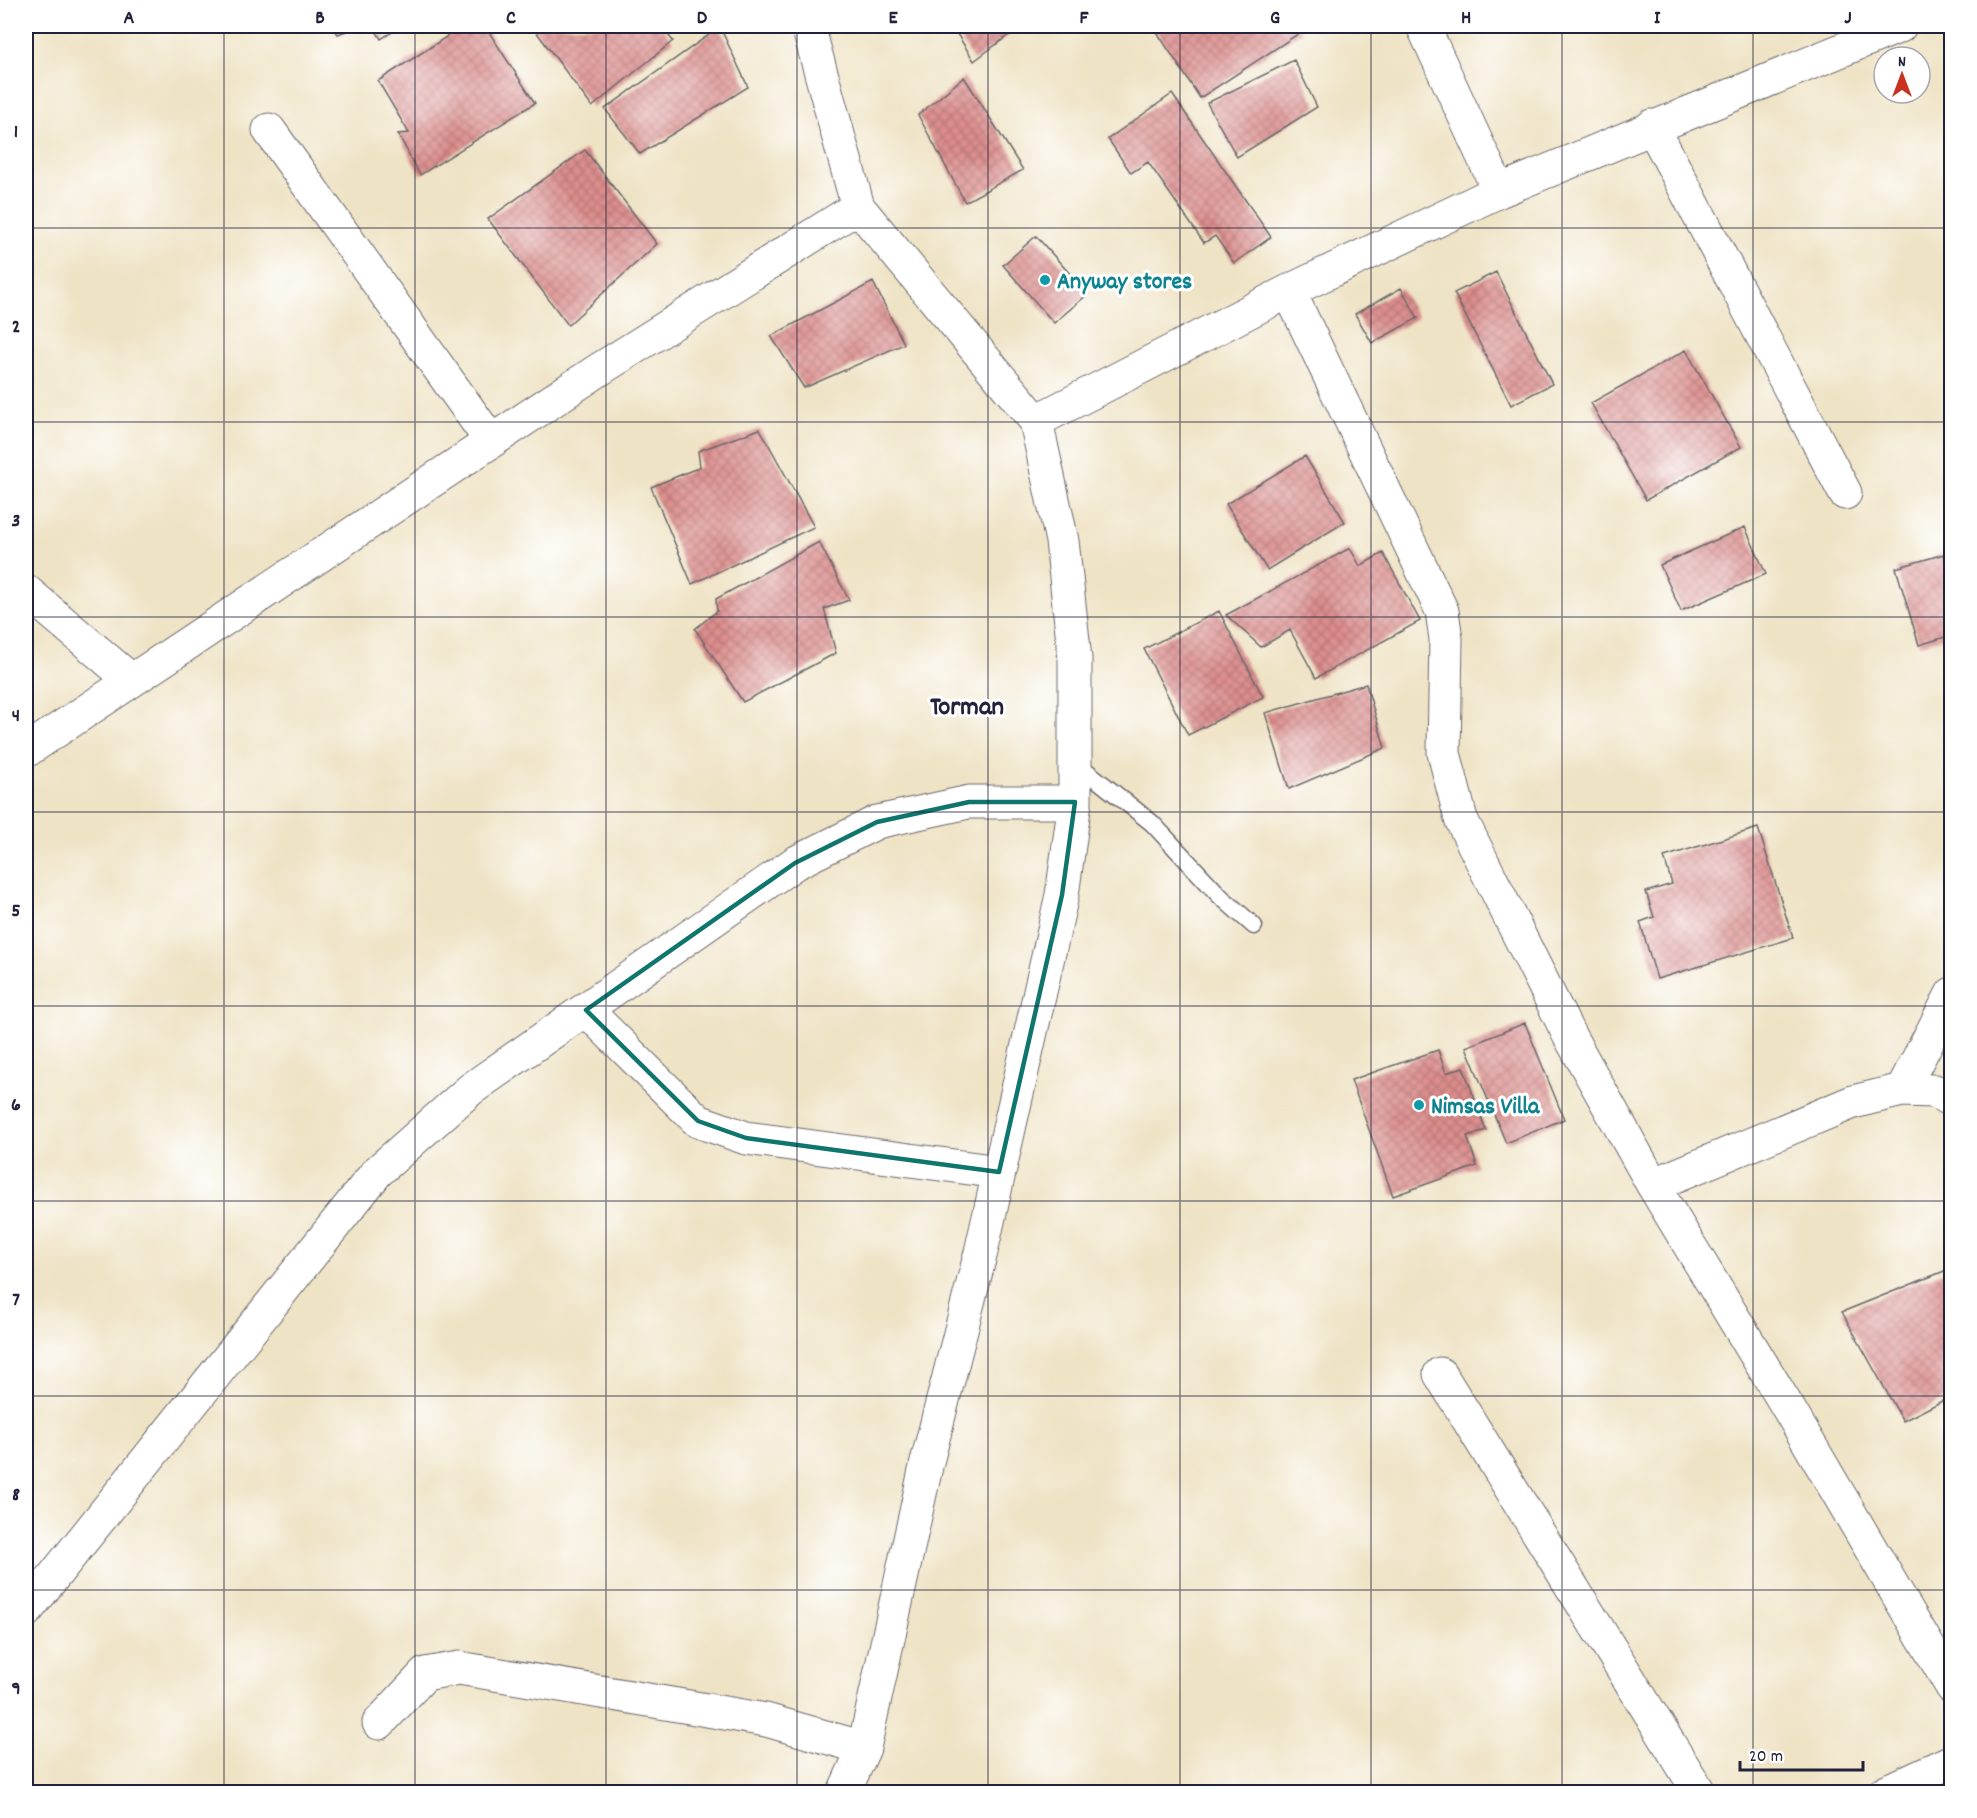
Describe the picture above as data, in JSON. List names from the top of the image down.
{
  "districts": ["Torman"],
  "places": ["Anyway stores", "Nimsas Villa"],
  "scale_bar": "20 m",
  "north": "top",
  "grid": {
    "columns": [
      "A",
      "B",
      "C",
      "D",
      "E",
      "F",
      "G",
      "H",
      "I",
      "J"
    ],
    "rows": [
      "1",
      "2",
      "3",
      "4",
      "5",
      "6",
      "7",
      "8",
      "9"
    ]
  }
}
